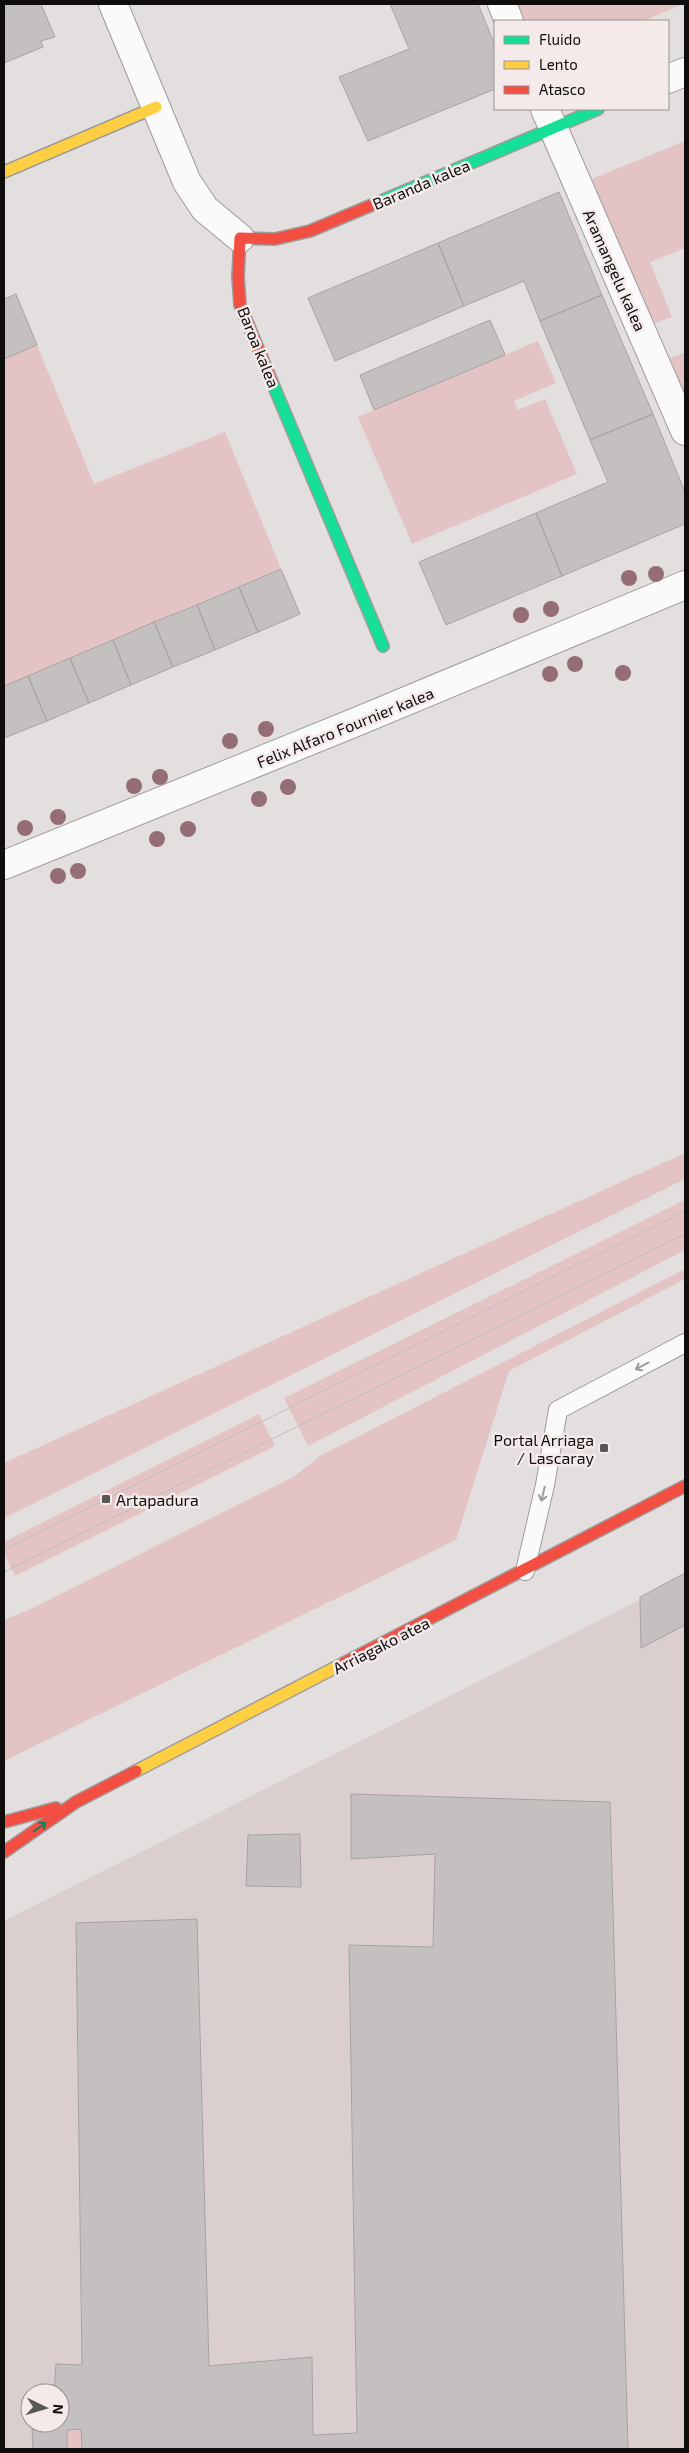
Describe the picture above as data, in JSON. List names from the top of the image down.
{
  "streets": {
    "street": [
      "Baranda kalea",
      "Aramangelu kalea",
      "Baroa kalea",
      "Felix Alfaro Fournier kalea",
      "Arriagako atea"
    ]
  },
  "crossings": [
    ["Baranda kalea", "Aramangelu kalea"],
    ["Baranda kalea", "Baroa kalea"]
  ],
  "places": {
    "transit": ["Portal Arriaga / Lascaray", "Artapadura"]
  },
  "legend": ["Fluido", "Lento", "Atasco"],
  "north": "right"
}
